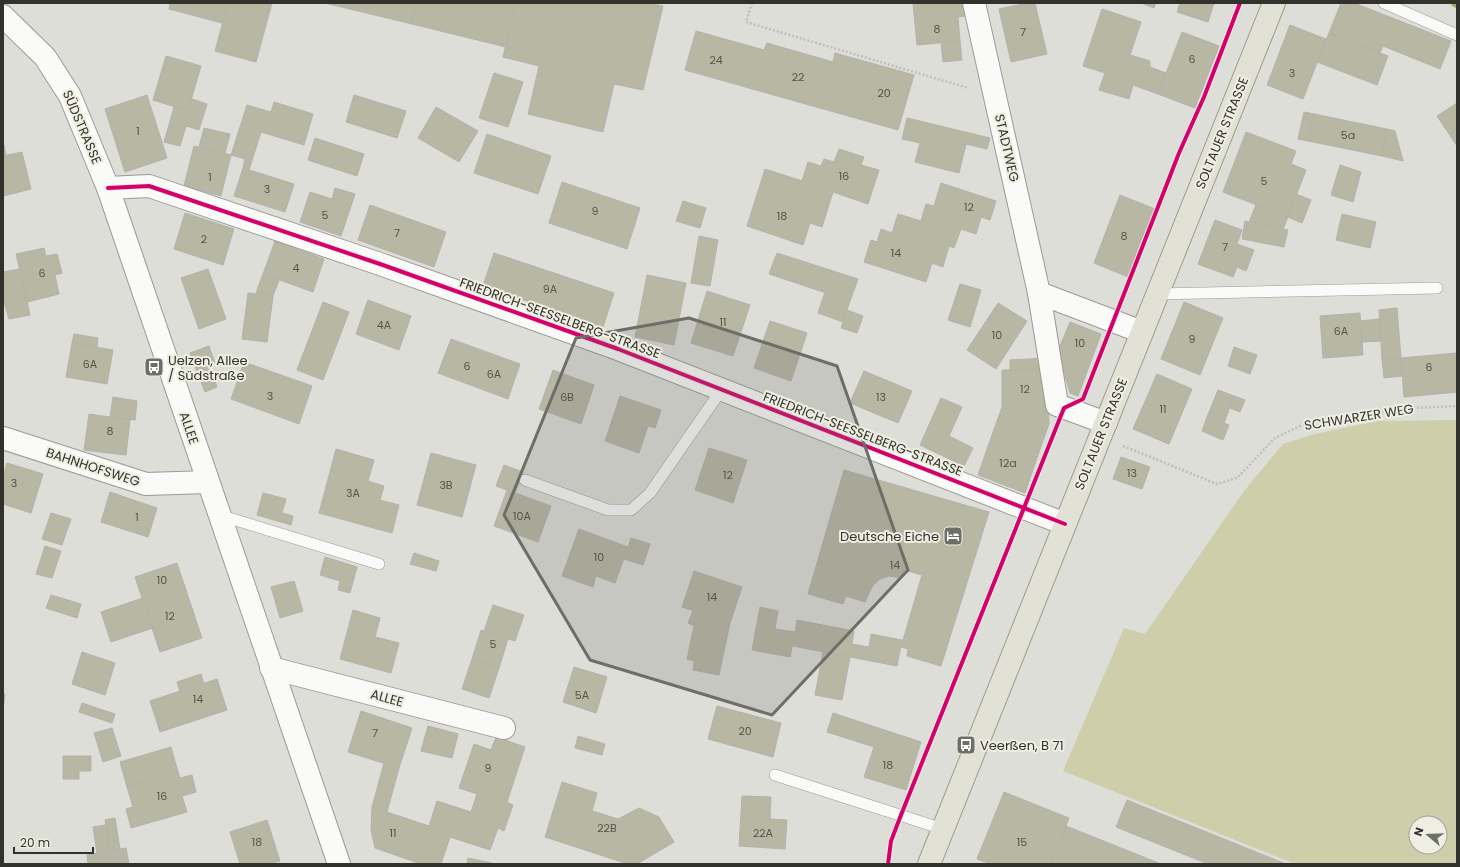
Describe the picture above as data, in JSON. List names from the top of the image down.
{
  "streets": {
    "main road": ["SOLTAUER STRASSE"],
    "street": [
      "SÜDSTRASSE",
      "STADTWEG",
      "FRIEDRICH-SEESSELBERG-STRASSE",
      "ALLEE",
      "BAHNHOFSWEG"
    ],
    "path": ["SCHWARZER WEG"]
  },
  "crossings": [
    ["SÜDSTRASSE", "FRIEDRICH-SEESSELBERG-STRASSE"],
    ["SÜDSTRASSE", "ALLEE"],
    ["SOLTAUER STRASSE", "STADTWEG"],
    ["SOLTAUER STRASSE", "FRIEDRICH-SEESSELBERG-STRASSE"],
    ["SOLTAUER STRASSE", "SCHWARZER WEG"],
    ["STADTWEG", "SCHWARZER WEG"],
    ["FRIEDRICH-SEESSELBERG-STRASSE", "ALLEE"],
    ["ALLEE", "BAHNHOFSWEG"]
  ],
  "places": {
    "bus stop": ["Uelzen, Allee / Südstraße", "Veerßen, B 71"],
    "hotel": ["Deutsche Eiche"]
  },
  "house_numbers": [
    "8",
    "7",
    "6",
    "24",
    "3",
    "22",
    "20",
    "1",
    "5a",
    "16",
    "1",
    "5",
    "3",
    "12",
    "9",
    "5",
    "18",
    "7",
    "8",
    "2",
    "7",
    "14",
    "4",
    "6",
    "9A",
    "11",
    "4A",
    "6A",
    "10",
    "9",
    "10",
    "6A",
    "6",
    "6",
    "6A",
    "12",
    "3",
    "6B",
    "13",
    "11",
    "8",
    "12a",
    "13",
    "12",
    "3",
    "3B",
    "3A",
    "10A",
    "1",
    "10",
    "14",
    "10",
    "14",
    "12",
    "5",
    "5A",
    "14",
    "20",
    "7",
    "18",
    "9",
    "16",
    "22B",
    "11",
    "22A",
    "18",
    "15"
  ],
  "scale_bar": "20 m",
  "north": "left"
}
